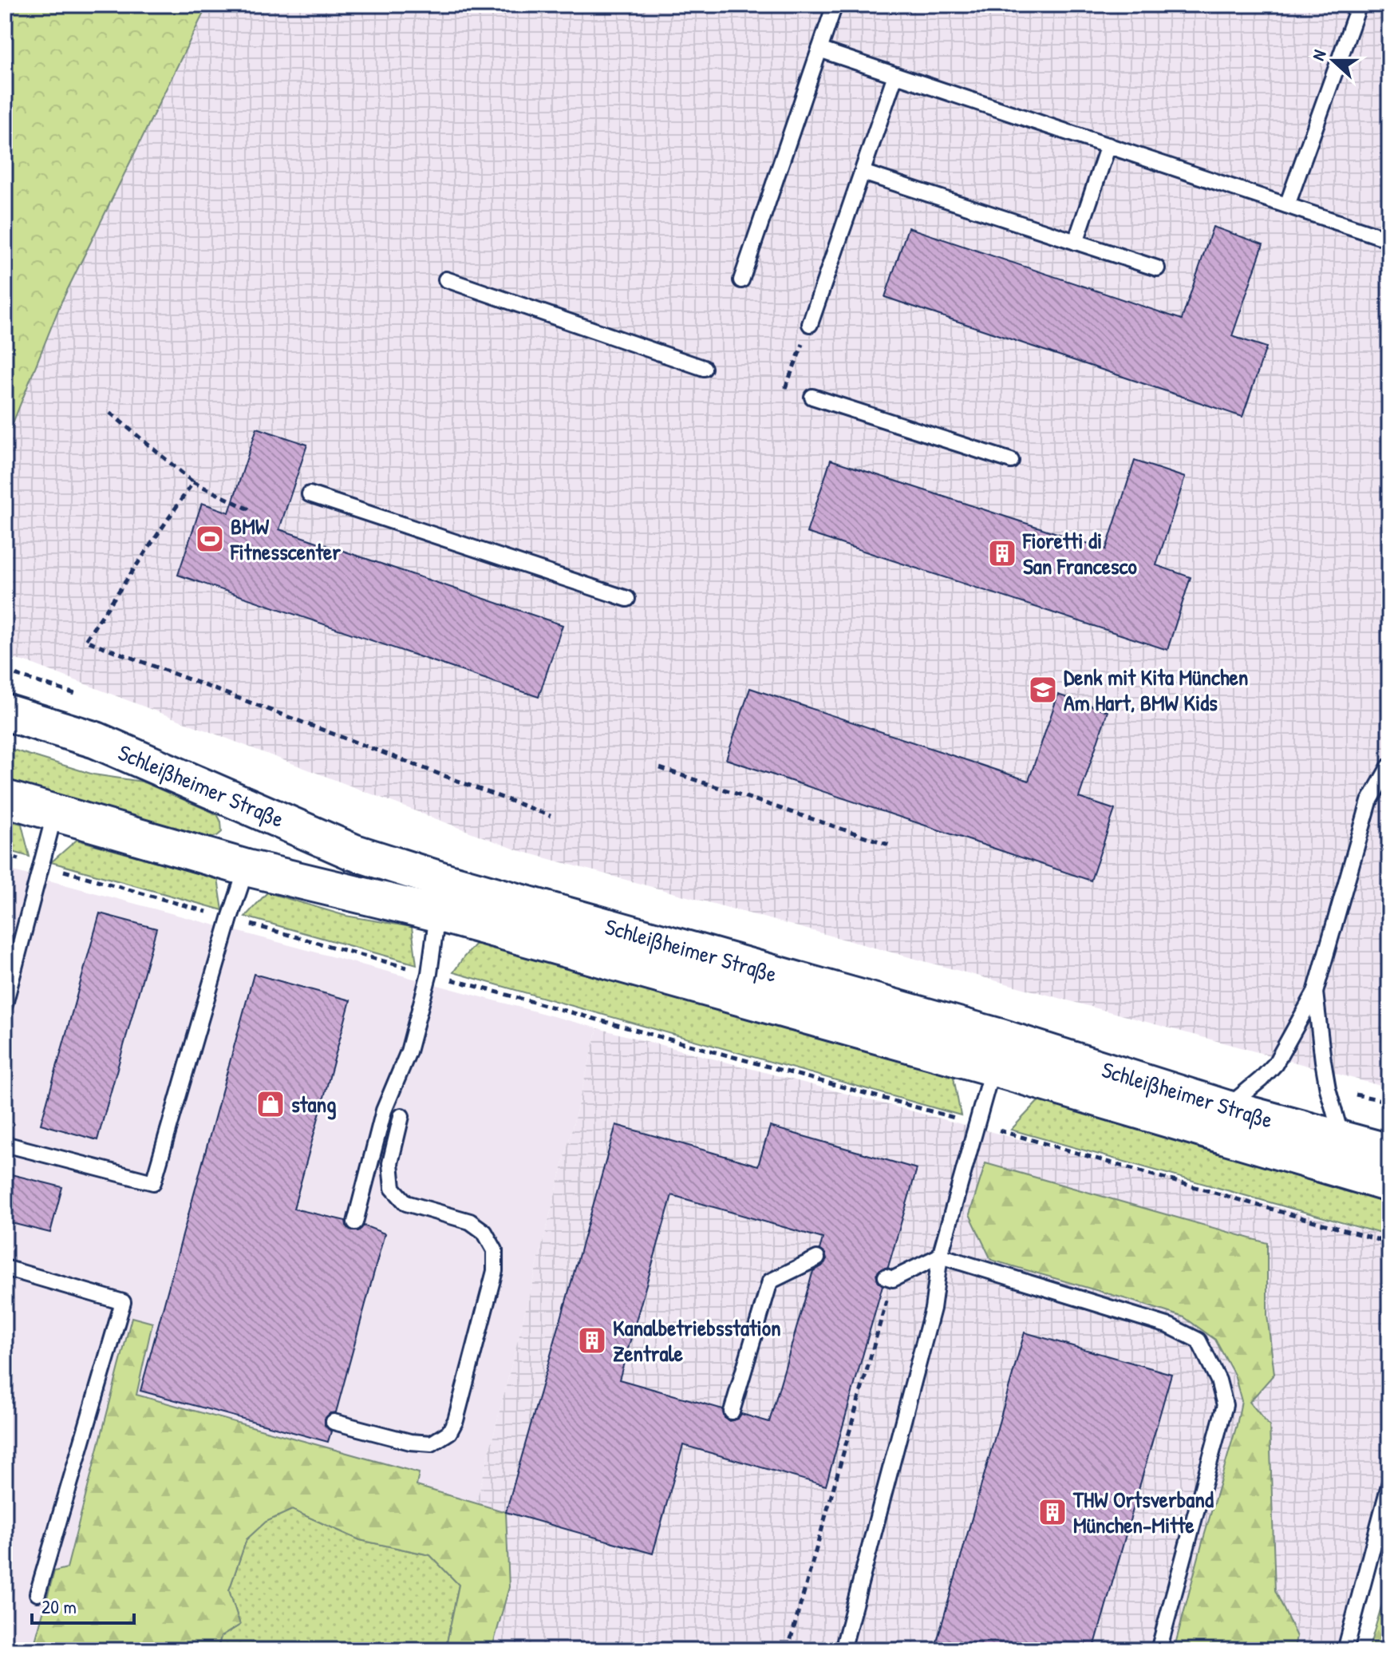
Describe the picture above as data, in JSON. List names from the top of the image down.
{
  "streets": {
    "main road": ["Schleißheimer Straße"]
  },
  "places": {
    "sports": ["BMW Fitnesscenter"],
    "building": ["Fioretti di San Francesco", "Kanalbetriebsstation Zentrale", "THW Ortsverband München-Mitte"],
    "school or university": ["Denk mit Kita München Am Hart, BMW Kids"],
    "shop": ["stang"]
  },
  "scale_bar": "20 m",
  "north": "left"
}
